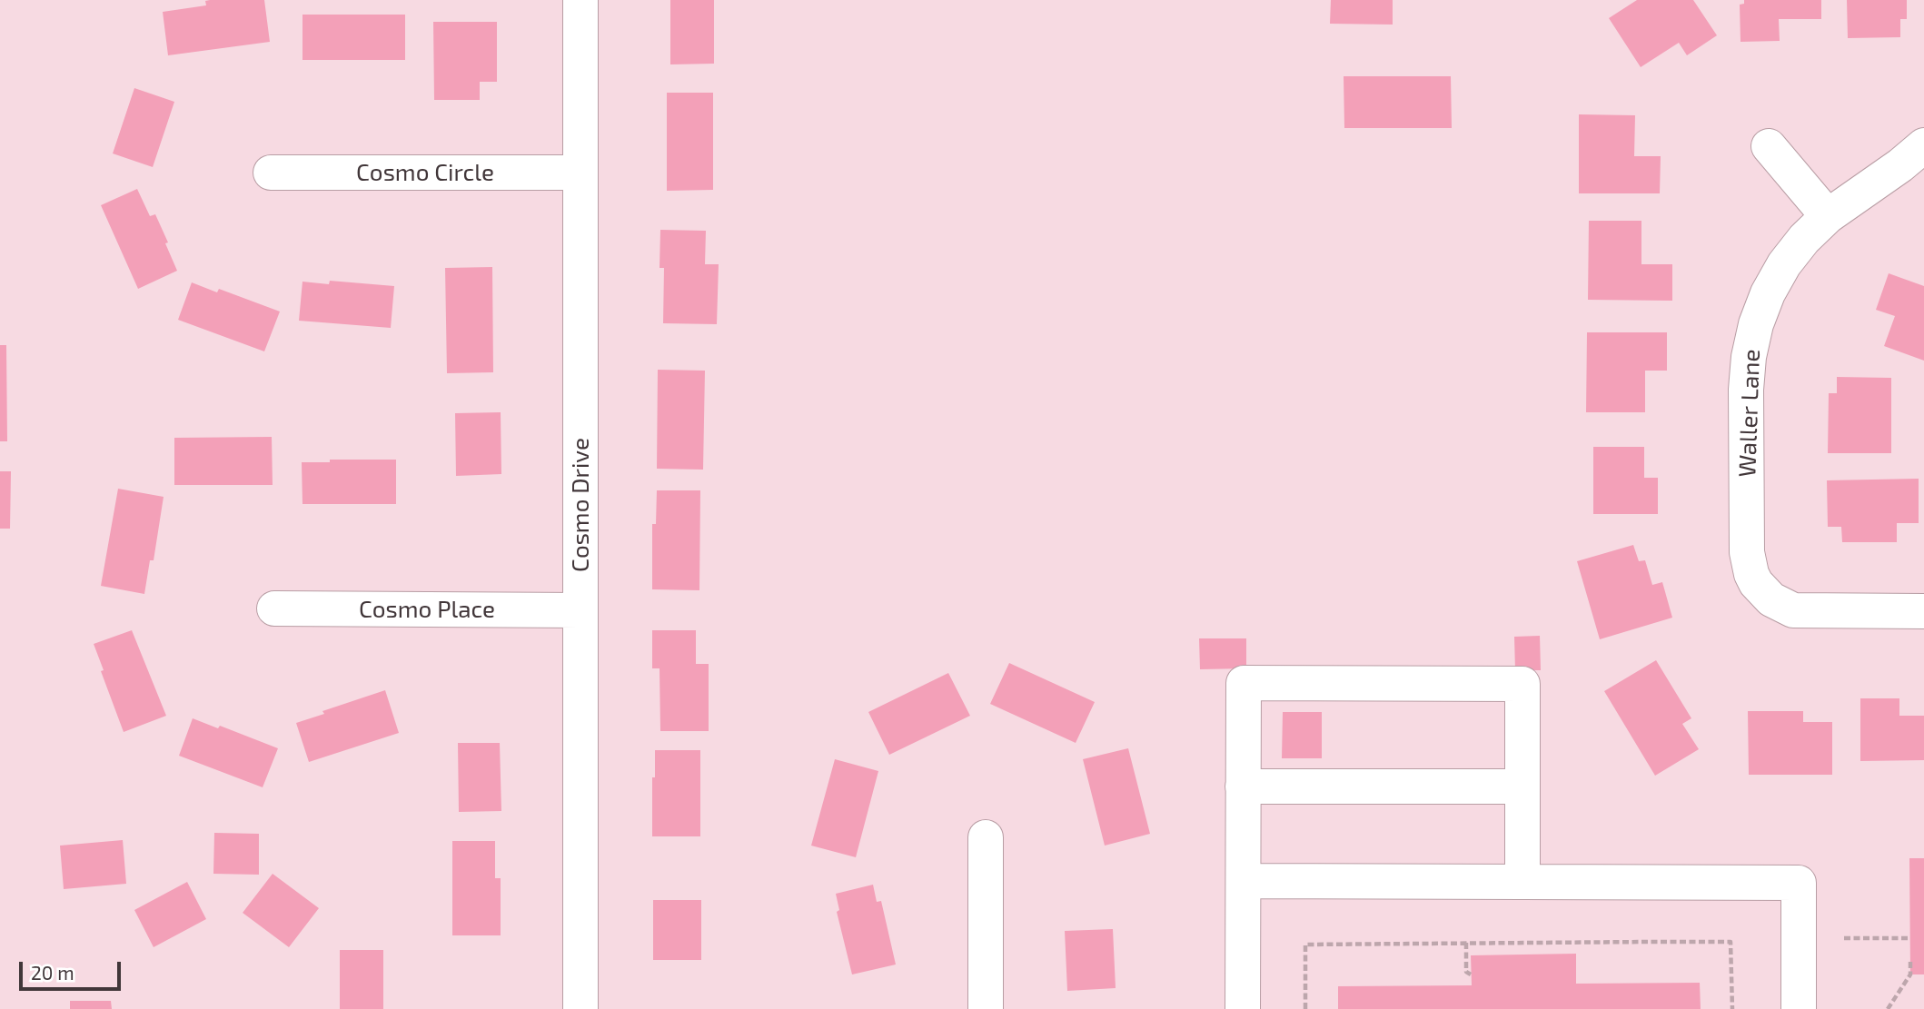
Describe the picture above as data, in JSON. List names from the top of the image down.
{
  "streets": {
    "street": [
      "Cosmo Circle",
      "Waller Lane",
      "Cosmo Drive",
      "Cosmo Place"
    ]
  },
  "crossings": [
    ["Cosmo Circle", "Cosmo Drive"],
    ["Cosmo Drive", "Cosmo Place"]
  ],
  "scale_bar": "20 m"
}
